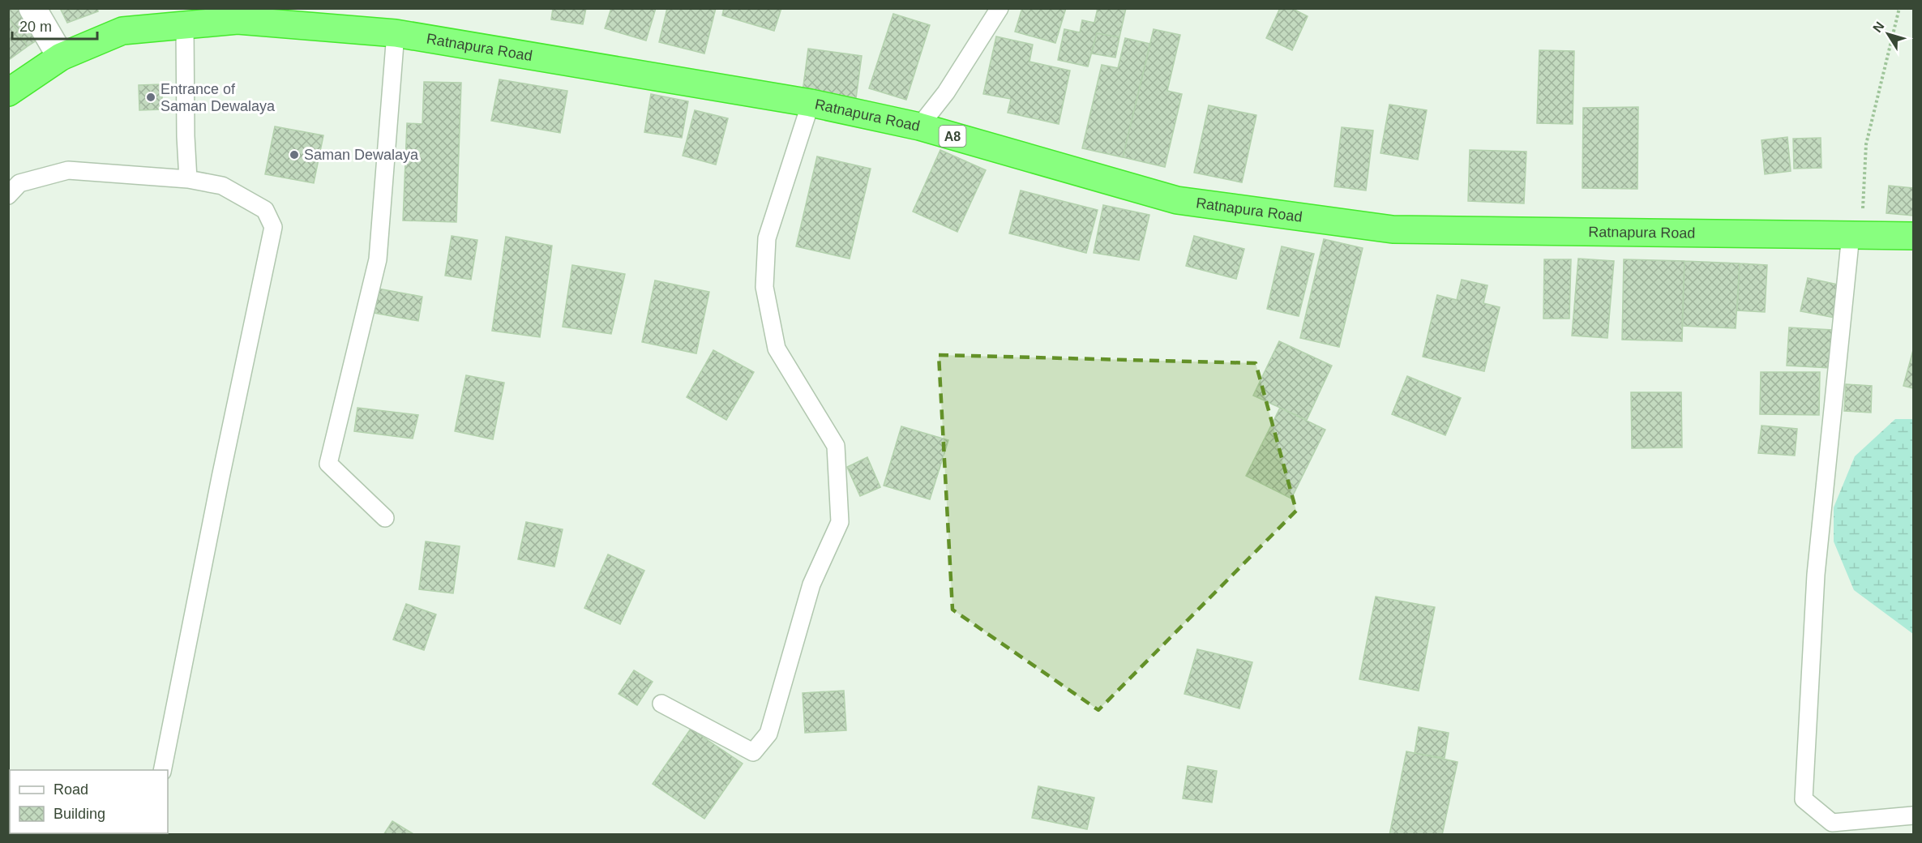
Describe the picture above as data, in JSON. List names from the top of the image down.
{
  "streets": {
    "highway": ["Ratnapura Road", "A8"]
  },
  "places": ["Entrance of Saman Dewalaya", "Saman Dewalaya"],
  "legend": ["Road", "Building"],
  "scale_bar": "20 m",
  "north": "top left"
}
